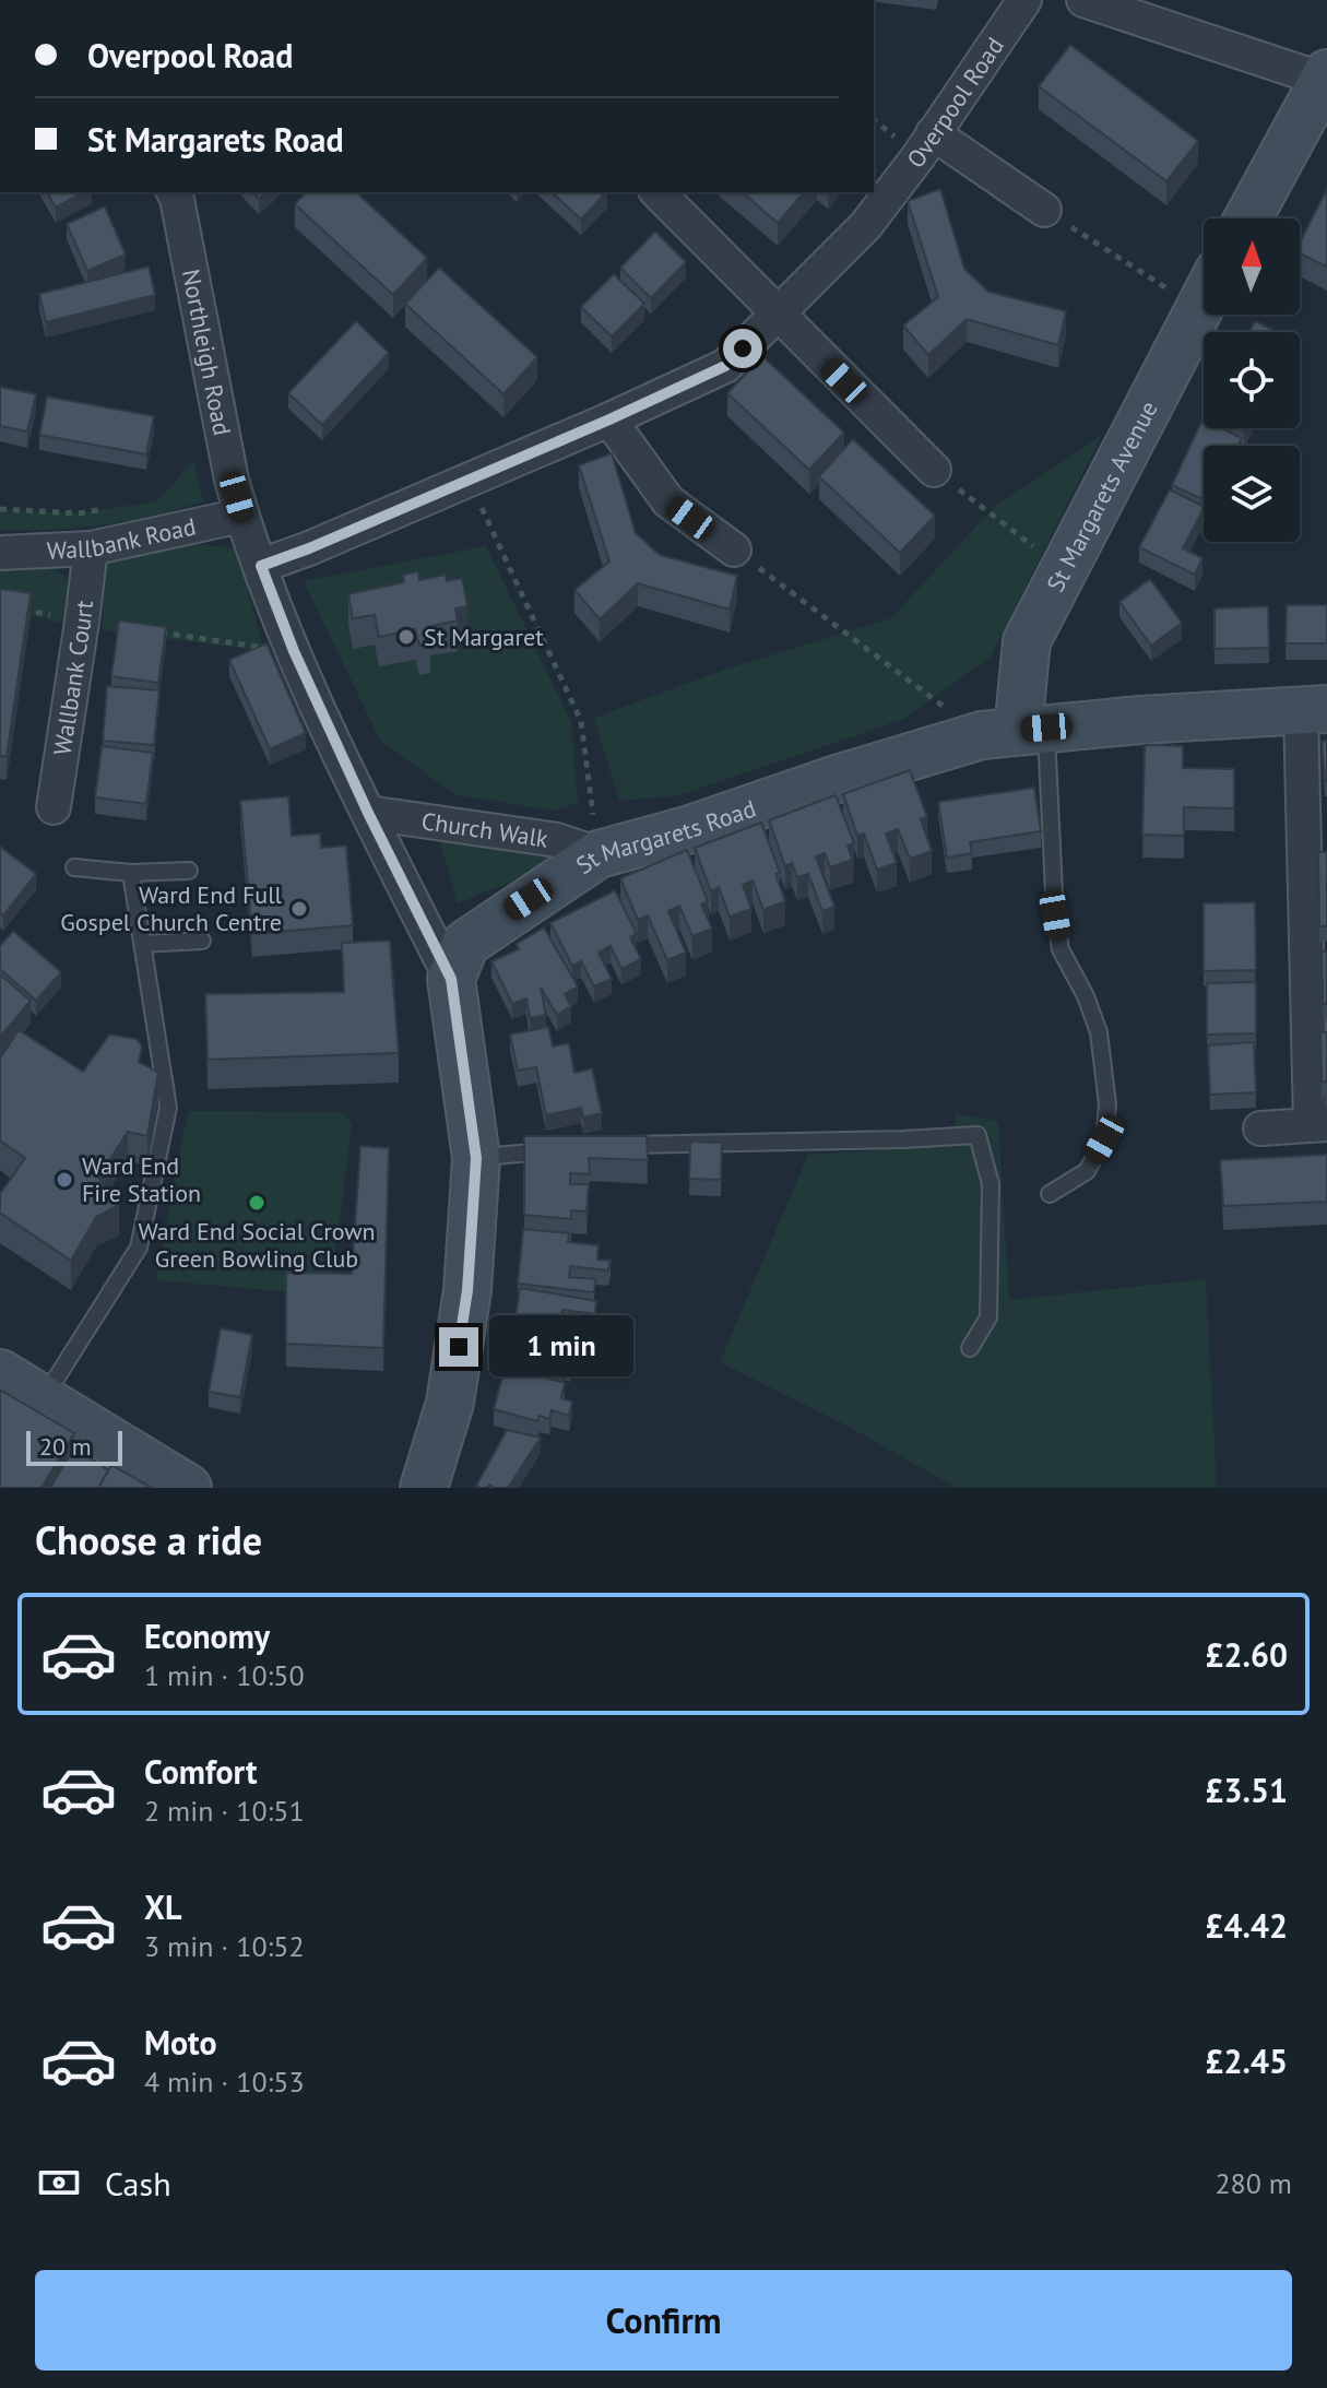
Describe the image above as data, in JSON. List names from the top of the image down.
{
  "streets": {
    "street": [
      "Overpool Road",
      "Northleigh Road",
      "St Margarets Avenue",
      "Wallbank Road",
      "Wallbank Court",
      "Church Walk",
      "St Margarets Road"
    ]
  },
  "crossings": [
    ["Overpool Road", "Church Walk"],
    ["Northleigh Road", "Wallbank Road"],
    ["Northleigh Road", "Church Walk"],
    ["St Margarets Avenue", "St Margarets Road"],
    ["Wallbank Road", "Wallbank Court"],
    ["Wallbank Road", "Church Walk"],
    ["Church Walk", "St Margarets Road"]
  ],
  "places": [
    "St Margaret",
    "Ward End Full Gospel Church Centre",
    "Ward End Fire Station",
    "Ward End Social Crown Green Bowling Club"
  ],
  "scale_bar": "20 m",
  "north": "top",
  "page": {
    "banner": ["Overpool Road", "St Margarets Road"],
    "bubble": "1 min",
    "scale": "20 m",
    "heading": "Choose a ride",
    "list": [
      {
        "name": "Economy",
        "note": "1 min · 10:50",
        "value": "£2.60"
      },
      {
        "name": "Comfort",
        "note": "2 min · 10:51",
        "value": "£3.51"
      },
      {
        "name": "XL",
        "note": "3 min · 10:52",
        "value": "£4.42"
      },
      {
        "name": "Moto",
        "note": "4 min · 10:53",
        "value": "£2.45"
      }
    ],
    "pay": ["Cash", "280 m"],
    "buttons": "Confirm"
  }
}
